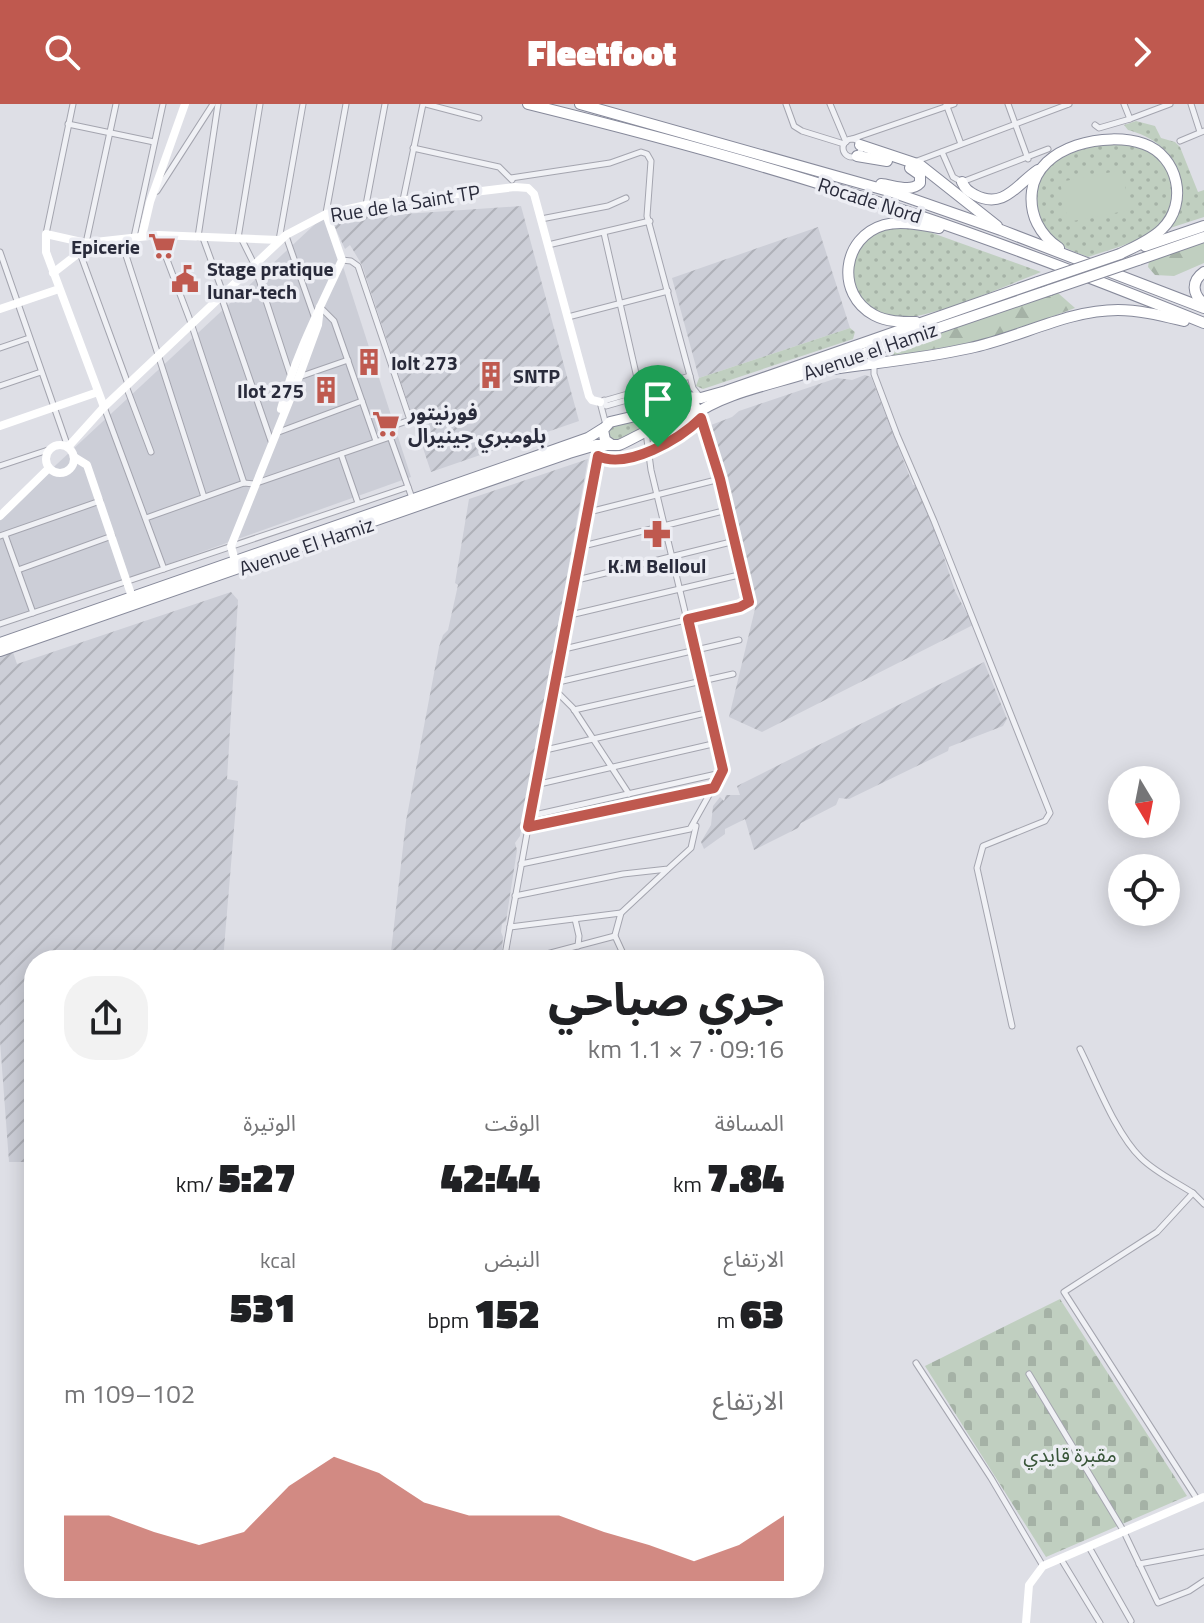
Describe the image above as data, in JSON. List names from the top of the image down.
{
  "streets": {
    "highway": ["Rocade Nord", "Avenue el Hamiz", "Avenue El Hamiz"],
    "street": ["Rue de la Saint TP"]
  },
  "crossings": [
    ["Avenue el Hamiz", "Avenue El Hamiz"]
  ],
  "parks": ["مقبرة قايدي"],
  "places": {
    "supermarket": ["Epicerie", "فورنيتور بلومبري جينيرال"],
    "public building": ["Stage pratique lunar-tech"],
    "building": ["Iolt 273", "SNTP", "Ilot 275"],
    "pharmacy": ["K.M Belloul"]
  },
  "north": "bottom",
  "page": {
    "header": "Fleetfoot",
    "heading": ["جري صباحي", "09:16 · 7 × 1.1 km"],
    "stats": [
      ["المسافة", "7.84 km"],
      ["الوقت", "42:44"],
      ["الوتيرة", "5:27 /km"],
      ["الارتفاع", "63 m"],
      ["النبض", "152 bpm"],
      ["kcal", "531"]
    ],
    "chart": ["الارتفاع", "102–109 m"]
  }
}
